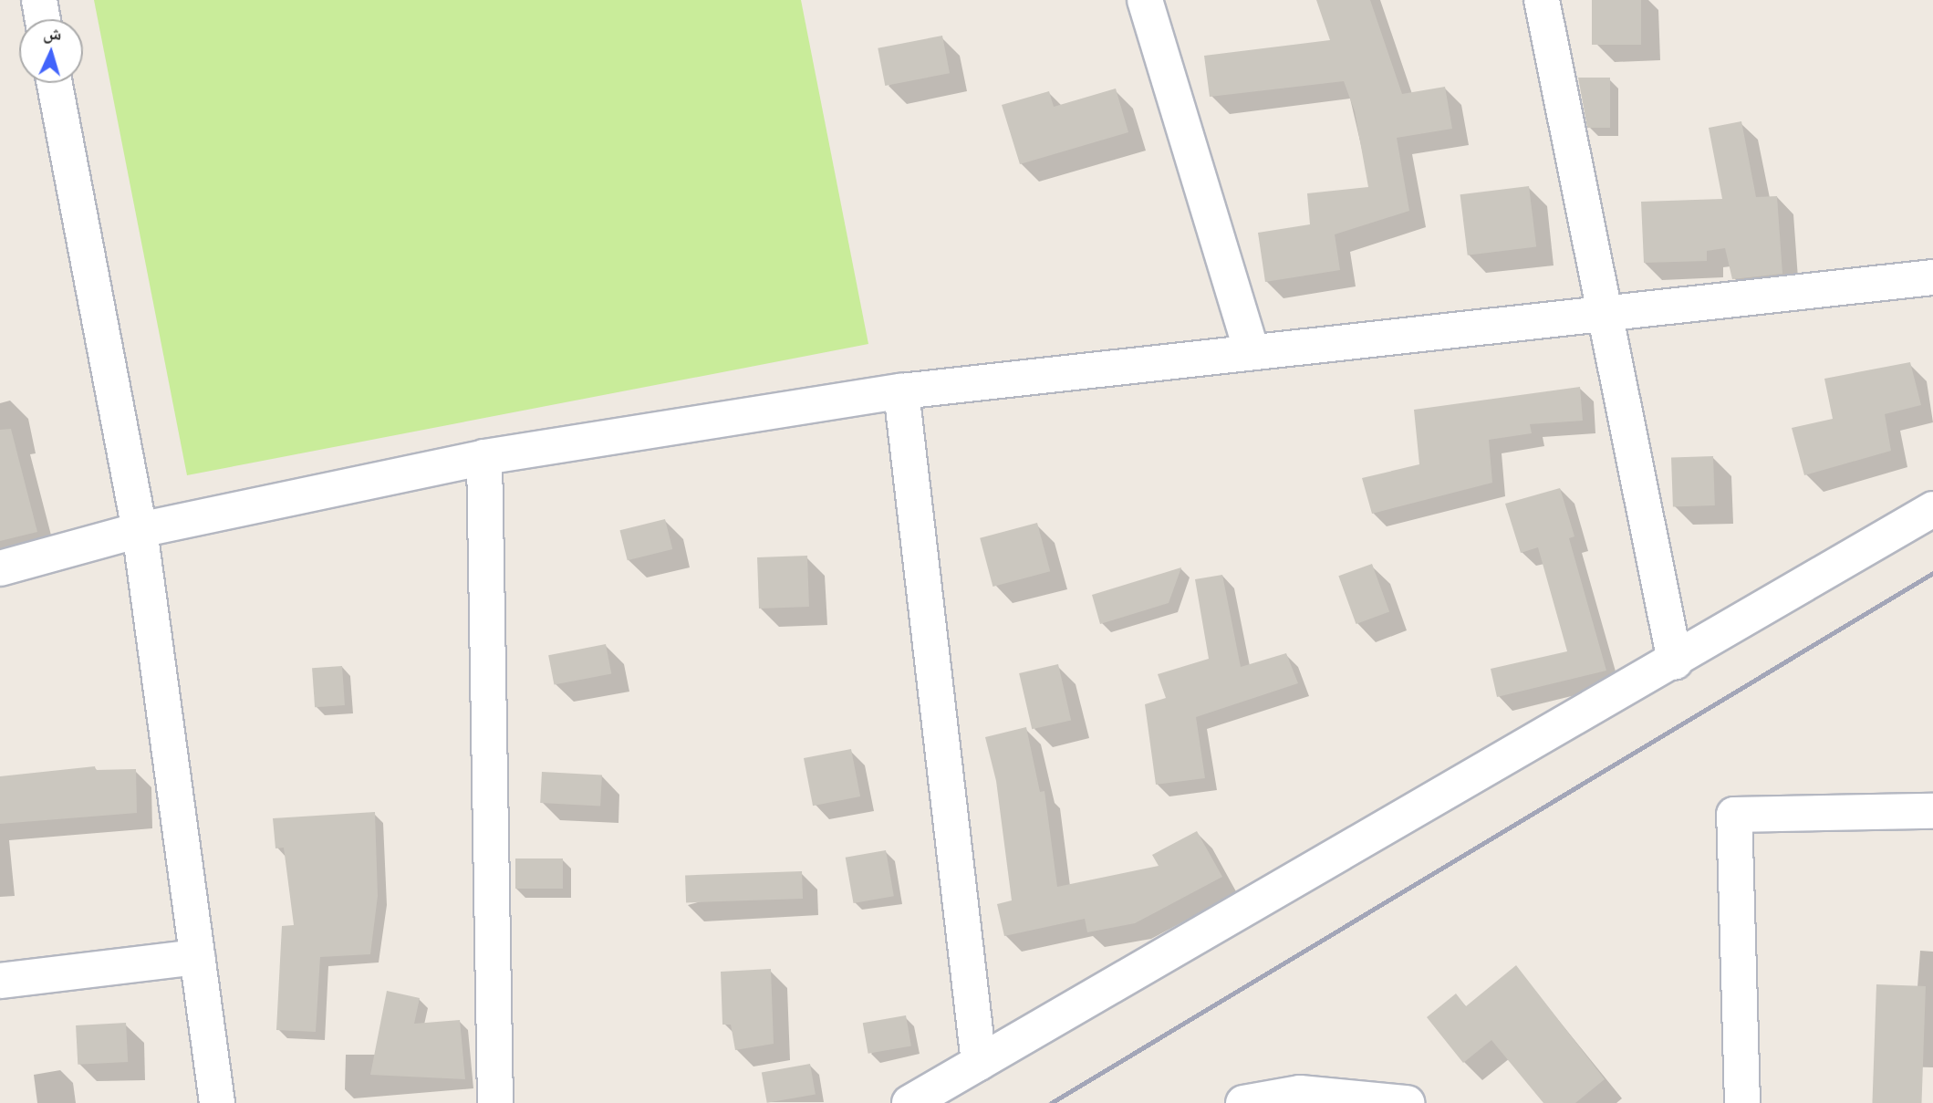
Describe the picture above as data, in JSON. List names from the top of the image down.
{
  "north": "top"
}
